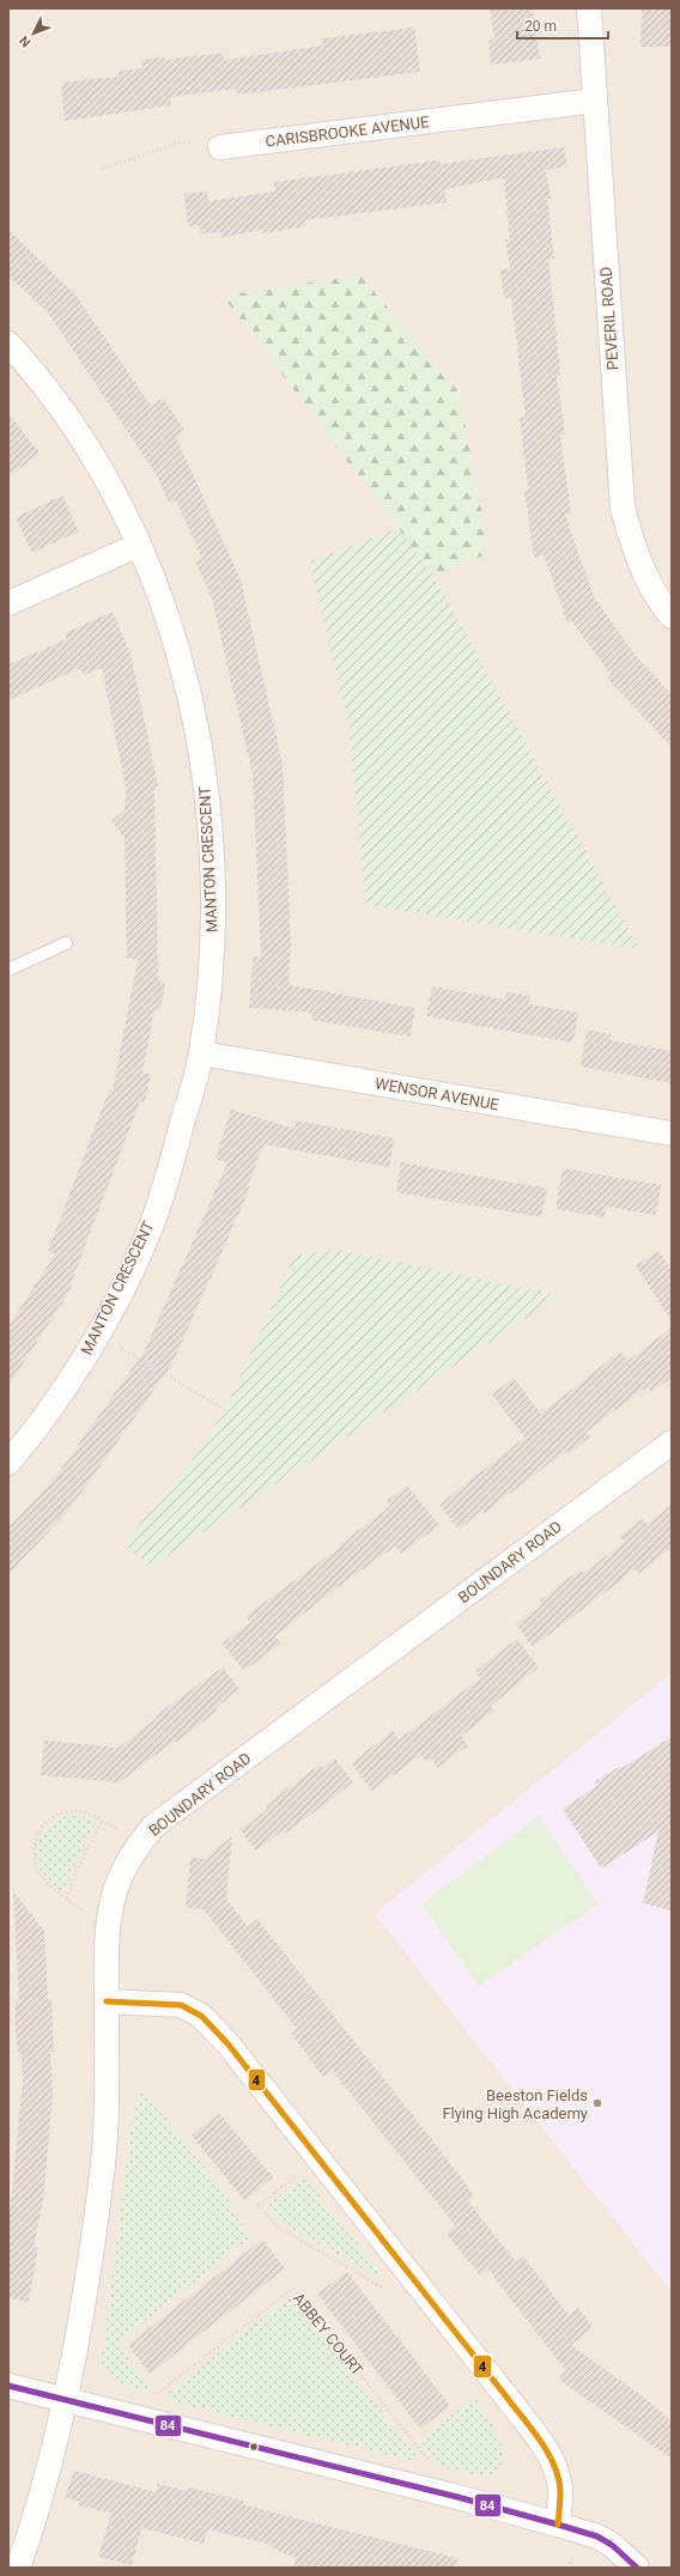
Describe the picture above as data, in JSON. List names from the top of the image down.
{
  "streets": {
    "street": [
      "CARISBROOKE AVENUE",
      "PEVERIL ROAD",
      "MANTON CRESCENT",
      "WENSOR AVENUE",
      "BOUNDARY ROAD"
    ],
    "path": ["ABBEY COURT"]
  },
  "crossings": [
    ["CARISBROOKE AVENUE", "PEVERIL ROAD"],
    ["MANTON CRESCENT", "WENSOR AVENUE"]
  ],
  "places": ["Beeston Fields Flying High Academy"],
  "lines": ["transit line 4", "transit line 84"],
  "scale_bar": "20 m",
  "north": "bottom left"
}
